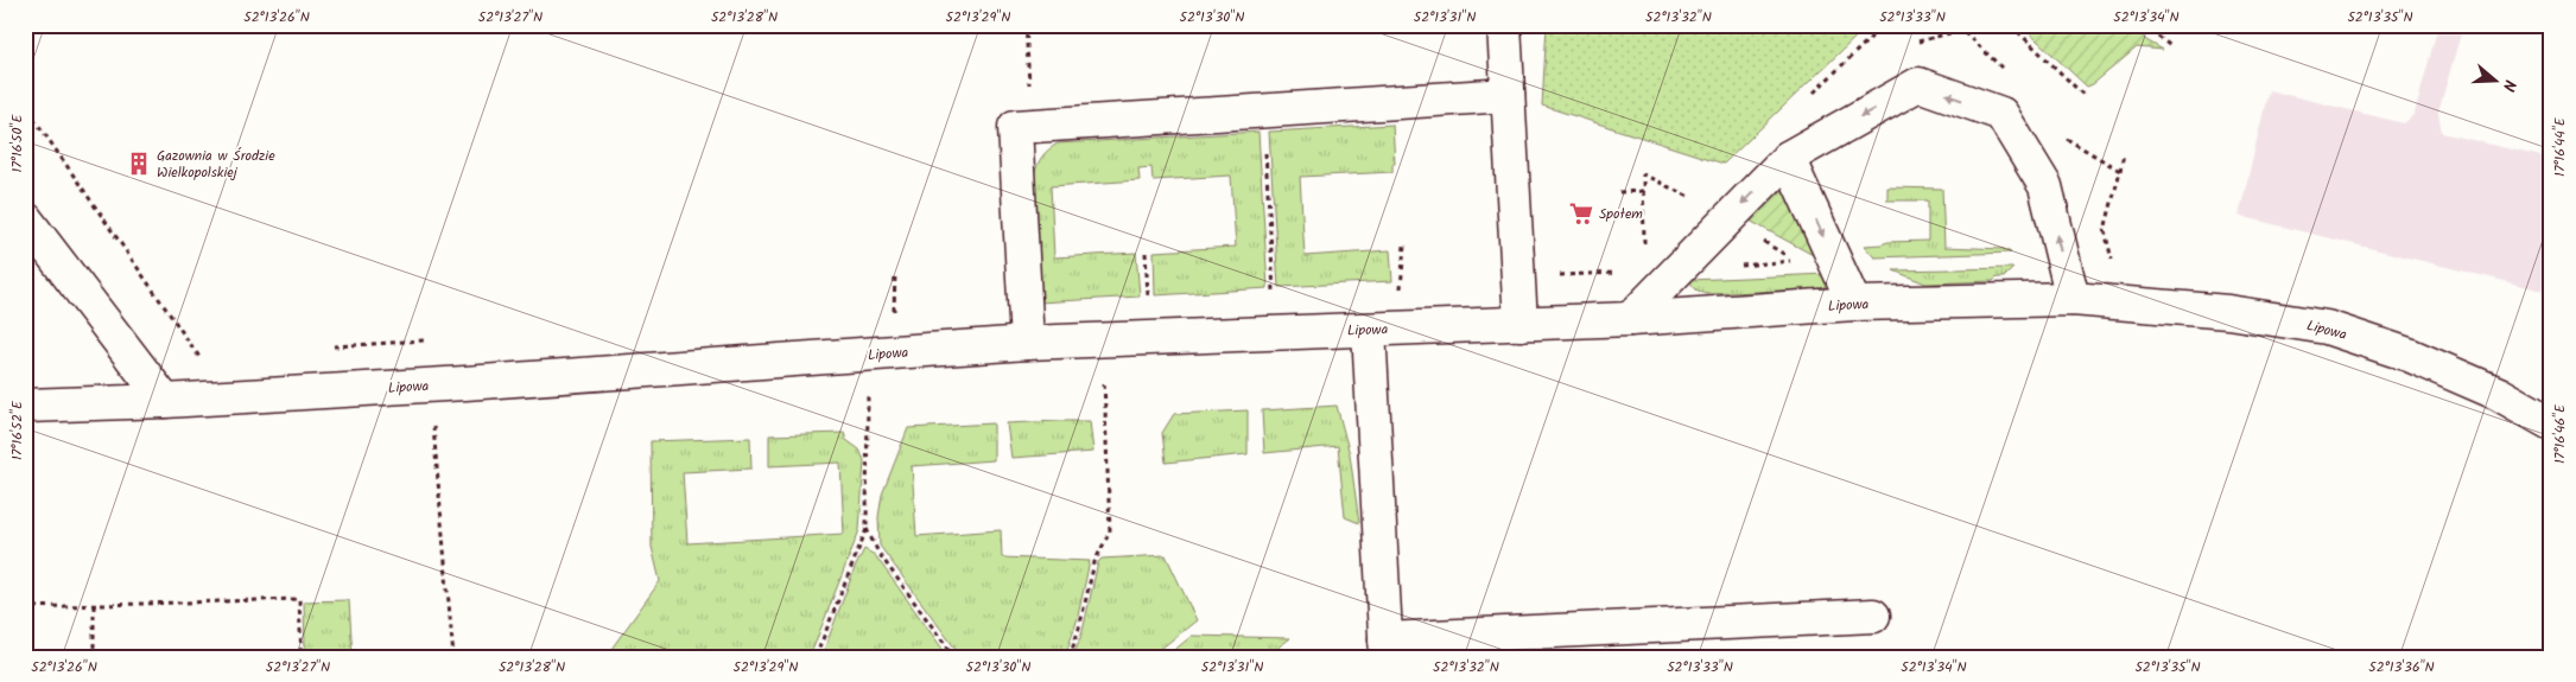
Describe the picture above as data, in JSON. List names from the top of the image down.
{
  "streets": {
    "street": ["Lipowa"]
  },
  "places": {
    "building": ["Gazownia w Środzie Wielkopolskiej"],
    "supermarket": ["Społem"]
  },
  "north": "right",
  "coordinates": [
    "52°13'26\"N",
    "52°13'27\"N",
    "52°13'28\"N",
    "52°13'29\"N",
    "52°13'30\"N",
    "52°13'31\"N",
    "52°13'32\"N",
    "52°13'33\"N",
    "52°13'34\"N",
    "52°13'35\"N",
    "17°16'50\"E",
    "17°16'44\"E",
    "17°16'52\"E",
    "17°16'46\"E",
    "52°13'36\"N"
  ]
}
